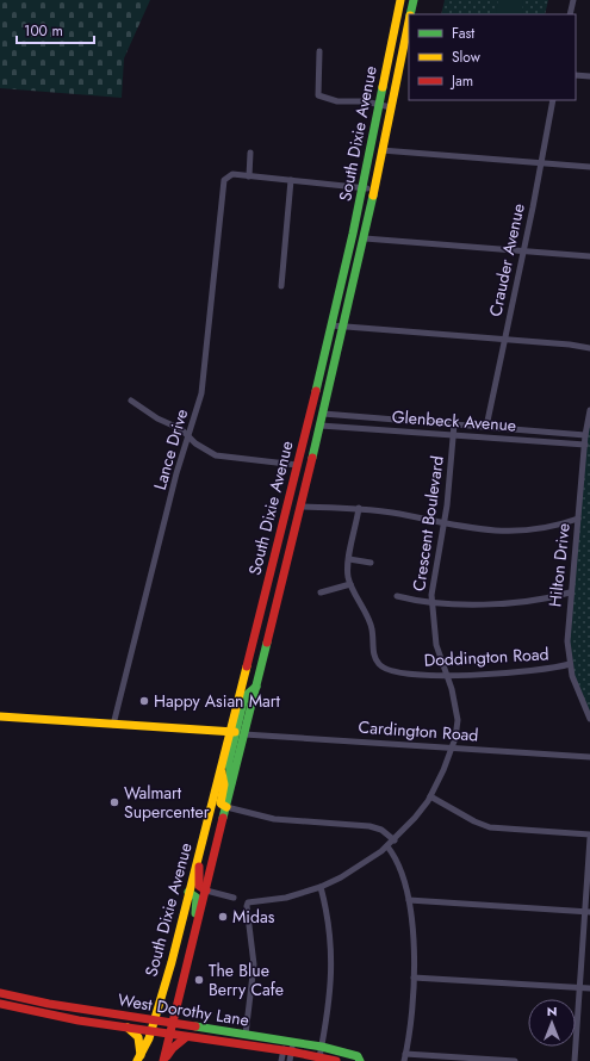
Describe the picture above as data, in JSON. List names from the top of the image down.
{
  "streets": {
    "main road": ["South Dixie Avenue", "Cardington Road", "West Dorothy Lane"],
    "street": [
      "Crauder Avenue",
      "Glenbeck Avenue",
      "Lance Drive",
      "Crescent Boulevard",
      "Hilton Drive",
      "Doddington Road"
    ]
  },
  "crossings": [
    ["South Dixie Avenue", "Glenbeck Avenue"],
    ["South Dixie Avenue", "Cardington Road"],
    ["South Dixie Avenue", "West Dorothy Lane"],
    ["Crauder Avenue", "Glenbeck Avenue"],
    ["Glenbeck Avenue", "Crescent Boulevard"],
    ["Glenbeck Avenue", "Hilton Drive"],
    ["Lance Drive", "Cardington Road"],
    ["Crescent Boulevard", "Doddington Road"],
    ["Crescent Boulevard", "Cardington Road"],
    ["Crescent Boulevard", "West Dorothy Lane"],
    ["Hilton Drive", "Doddington Road"]
  ],
  "places": [
    "Happy Asian Mart",
    "Walmart Supercenter",
    "Midas",
    "The Blue Berry Cafe"
  ],
  "legend": ["Fast", "Slow", "Jam"],
  "scale_bar": "100 m",
  "north": "top"
}
